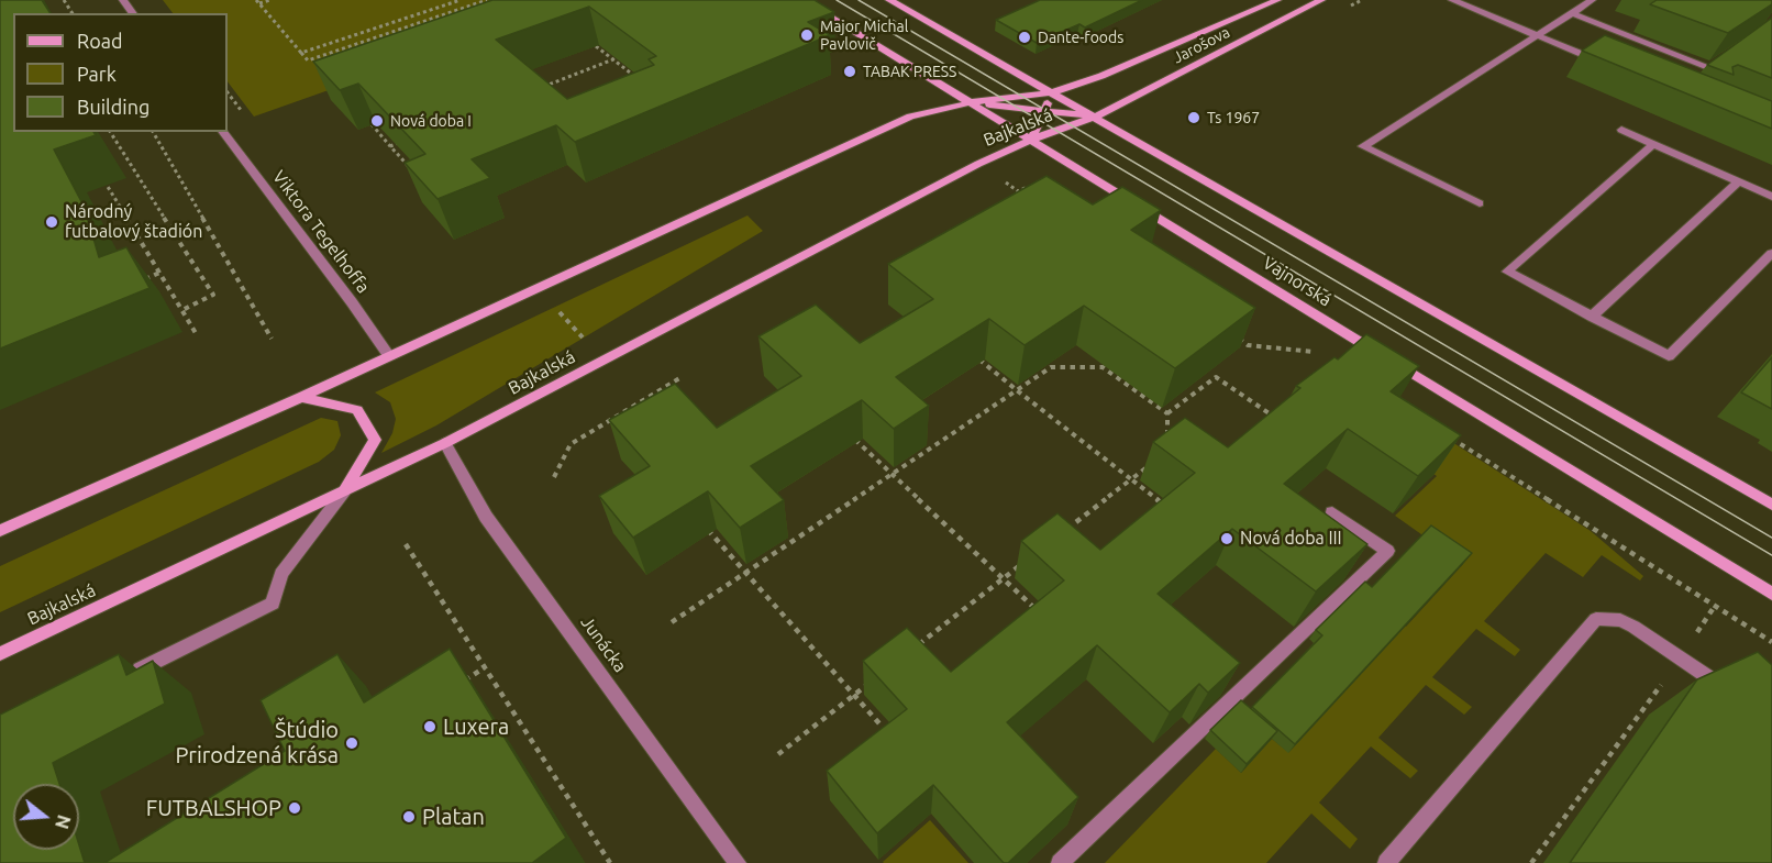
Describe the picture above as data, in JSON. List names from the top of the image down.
{
  "streets": {
    "main road": ["Jarošova", "Bajkalská", "Vajnorská"],
    "street": ["Viktora Tegelhoffa", "Junácka"]
  },
  "crossings": [
    ["Jarošova", "Bajkalská"],
    ["Bajkalská", "Viktora Tegelhoffa"],
    ["Bajkalská", "Vajnorská"],
    ["Bajkalská", "Junácka"]
  ],
  "places": [
    "Major Michal Pavlovič",
    "Dante-foods",
    "TABAK PRESS",
    "Ts 1967",
    "Nová doba I",
    "Národný futbalový štadión",
    "Nová doba III",
    "Luxera",
    "Štúdio Prirodzená krása",
    "FUTBALSHOP",
    "Platan"
  ],
  "legend": ["Road", "Park", "Building"],
  "north": "right"
}
